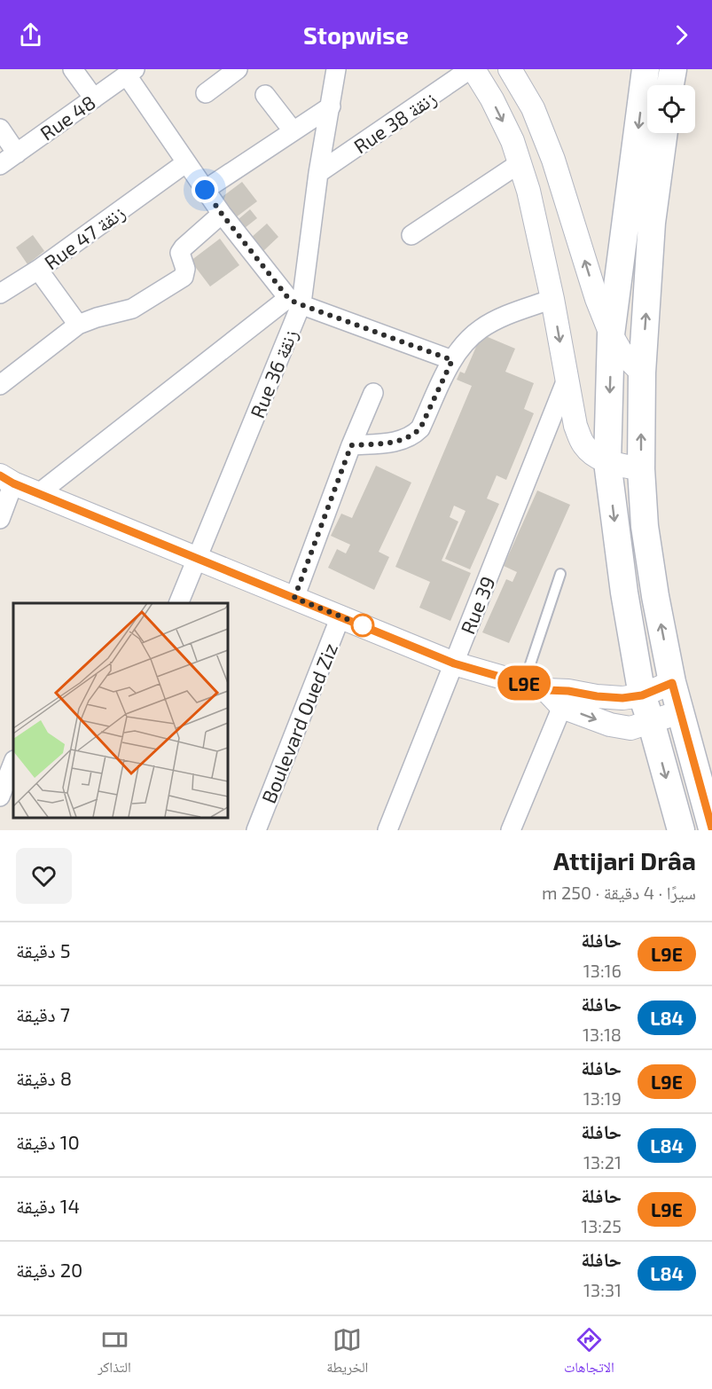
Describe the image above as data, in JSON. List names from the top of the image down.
{
  "streets": {
    "street": [
      "Rue 48",
      "Rue 38 زنقة",
      "Rue 47 زنقة",
      "Rue 36 زنقة",
      "Rue 39",
      "Boulevard Oued Ziz"
    ]
  },
  "crossings": [
    ["Rue 38 زنقة", "Rue 36 زنقة"]
  ],
  "lines": ["bus line L9E"],
  "page": {
    "header": "Stopwise",
    "on_map": "L9E",
    "heading": ["Attijari Drâa", "سيرًا · 4 دقيقة · 250 m"],
    "list": [
      {
        "mark": "L9E",
        "name": "حافلة",
        "note": "13:16",
        "value": "5 دقيقة"
      },
      {
        "mark": "L84",
        "name": "حافلة",
        "note": "13:18",
        "value": "7 دقيقة"
      },
      {
        "mark": "L9E",
        "name": "حافلة",
        "note": "13:19",
        "value": "8 دقيقة"
      },
      {
        "mark": "L84",
        "name": "حافلة",
        "note": "13:21",
        "value": "10 دقيقة"
      },
      {
        "mark": "L9E",
        "name": "حافلة",
        "note": "13:25",
        "value": "14 دقيقة"
      },
      {
        "mark": "L84",
        "name": "حافلة",
        "note": "13:31",
        "value": "20 دقيقة"
      }
    ],
    "tabs": ["الاتجاهات", "الخريطة", "التذاكر"]
  }
}
